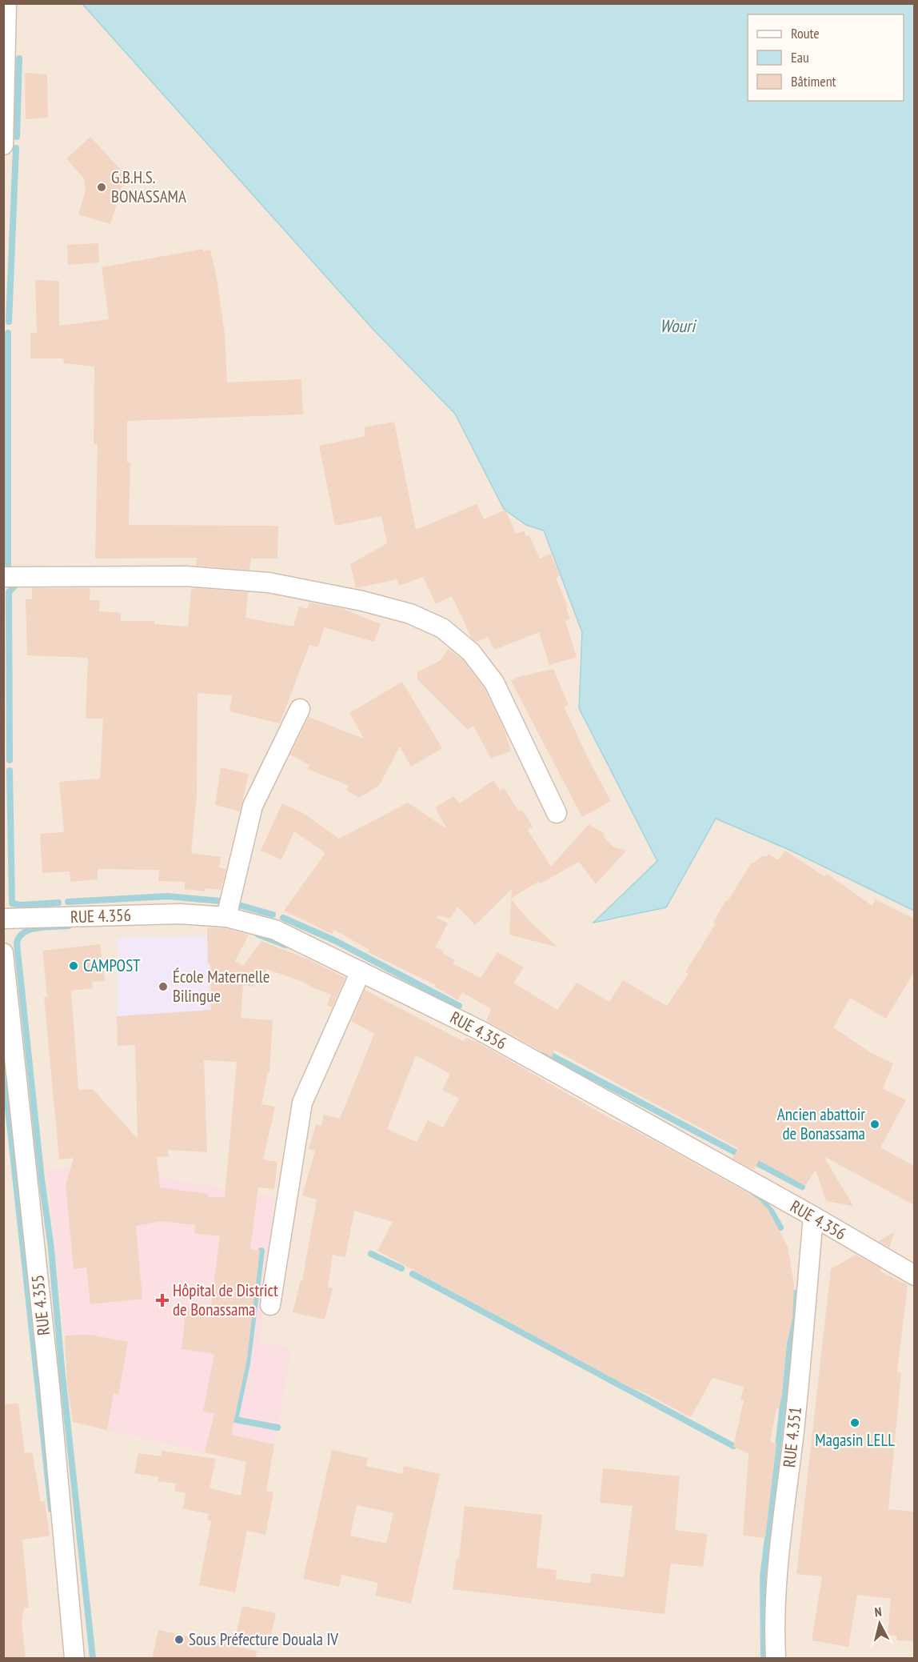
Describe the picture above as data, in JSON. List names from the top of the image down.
{
  "streets": {
    "street": ["RUE 4.356", "RUE 4.355", "RUE 4.351"]
  },
  "crossings": [
    ["RUE 4.356", "RUE 4.351"]
  ],
  "water": ["Wouri"],
  "places": {
    "other": [
      "G.B.H.S. BONASSAMA",
      "CAMPOST",
      "École Maternelle Bilingue",
      "Ancien abattoir de Bonassama",
      "Magasin LELL",
      "Sous Préfecture Douala IV"
    ],
    "health": ["Hôpital de District de Bonassama"]
  },
  "legend": ["Route", "Eau", "Bâtiment"],
  "north": "top"
}
